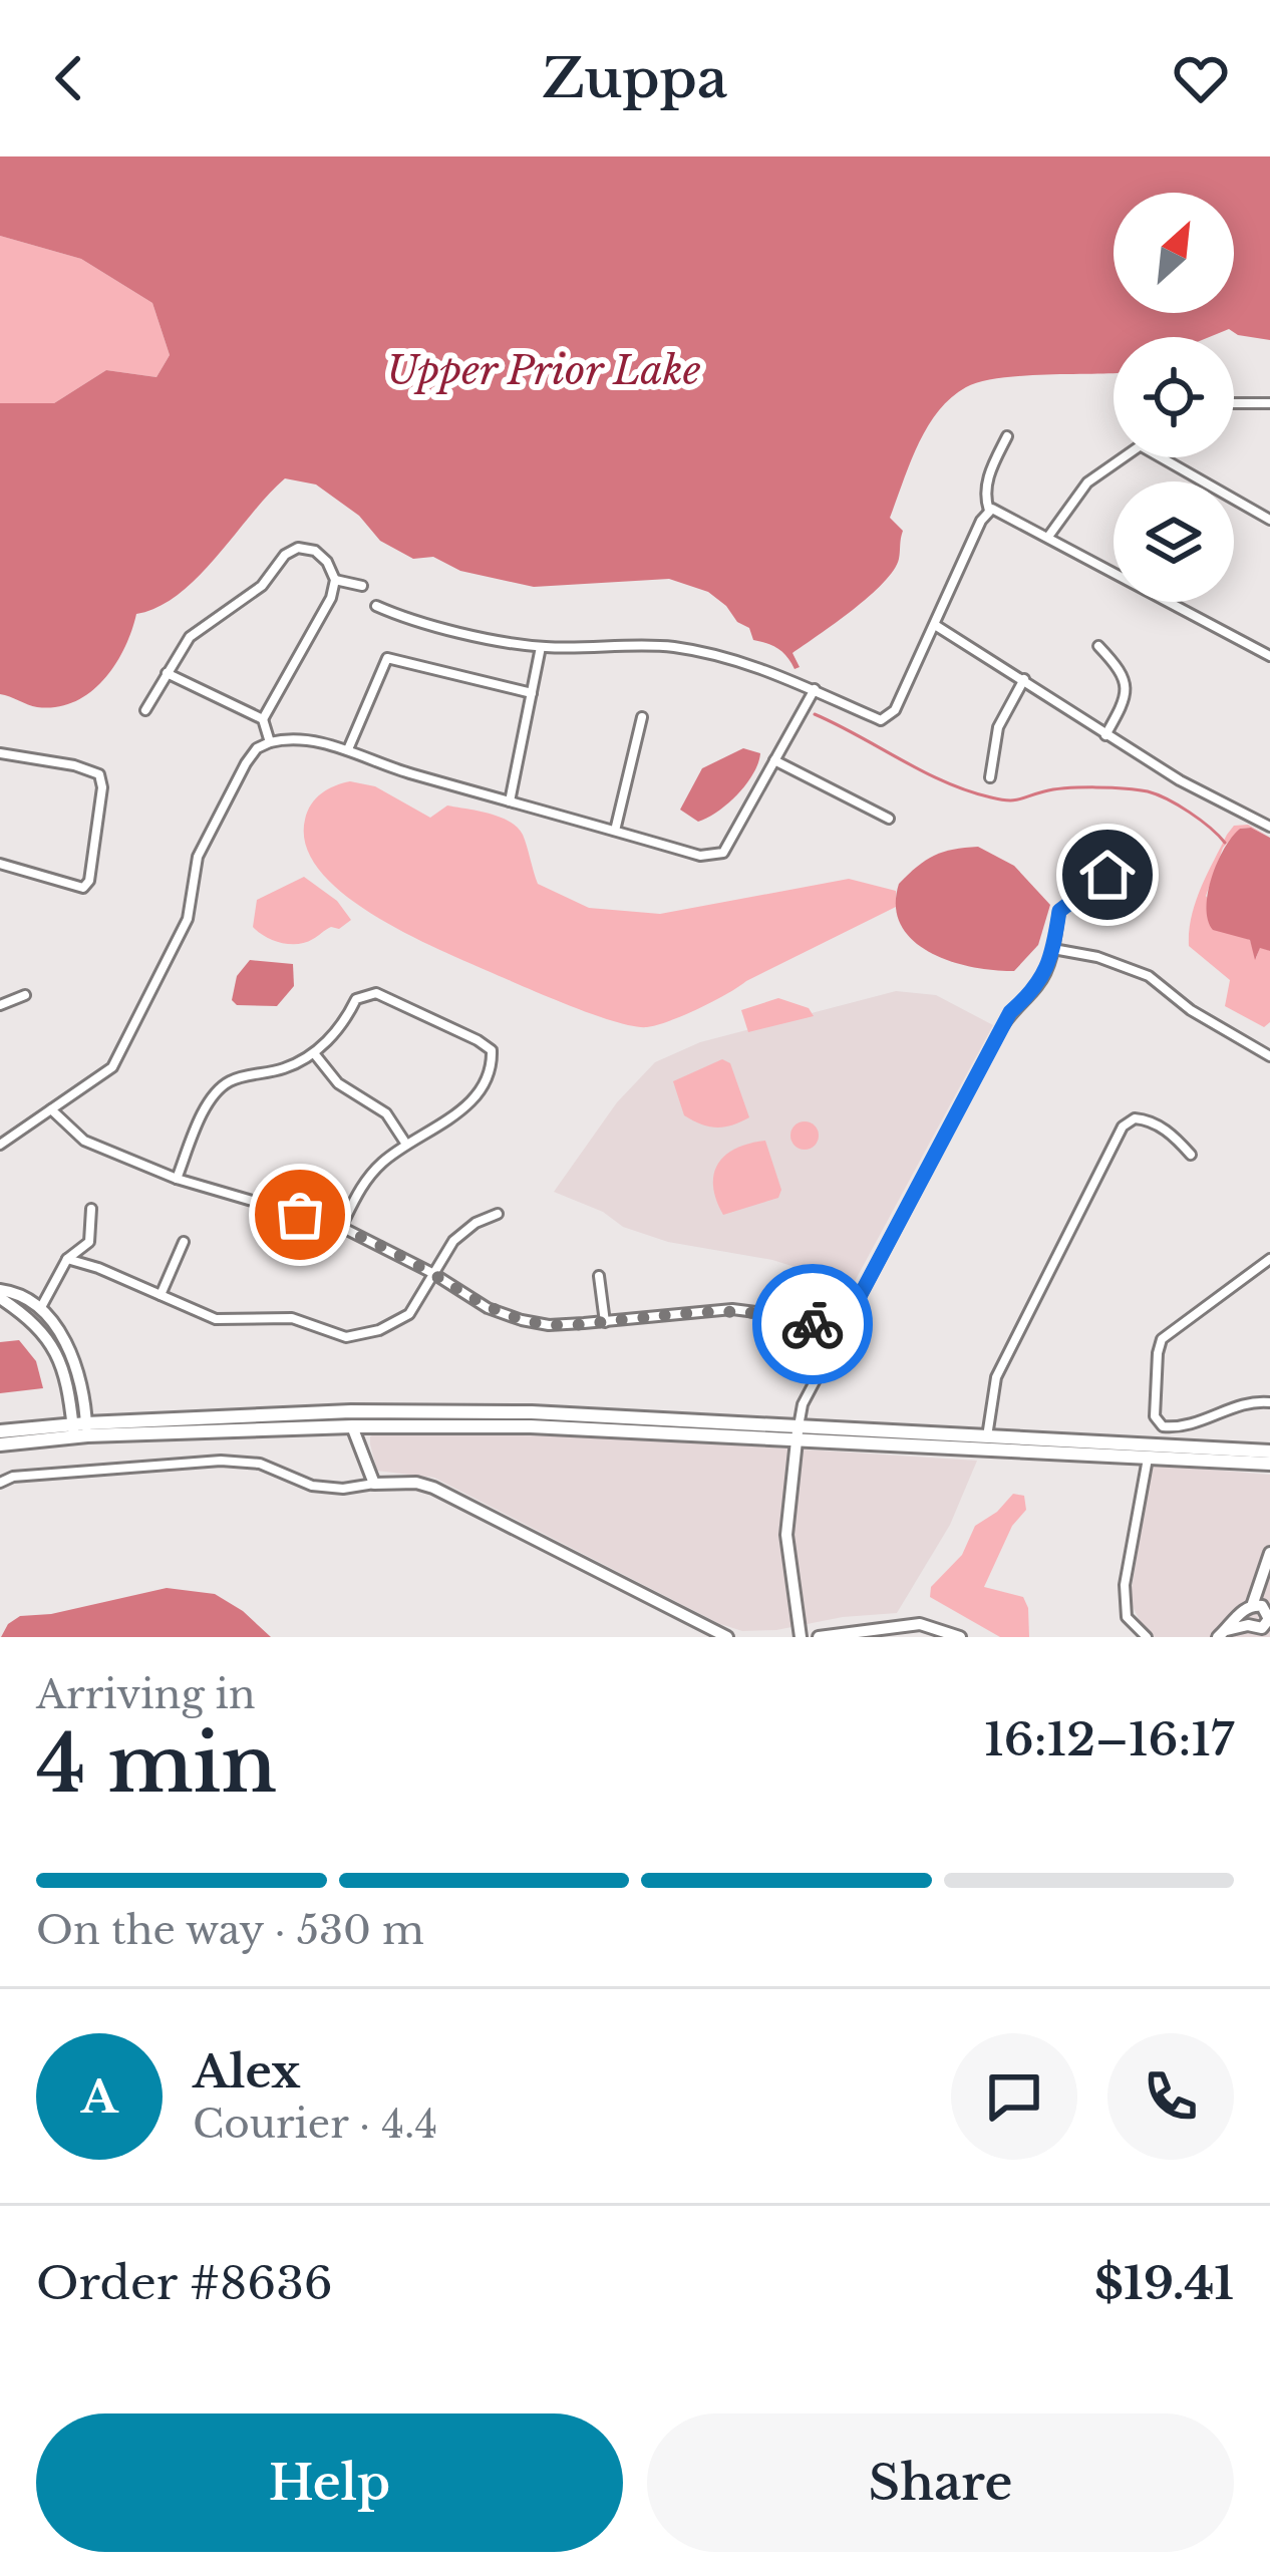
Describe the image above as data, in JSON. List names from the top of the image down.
{
  "water": ["Upper Prior Lake"],
  "north": "top right",
  "page": {
    "header": "Zuppa",
    "heading": ["4 min", "Arriving in", "16:12–16:17"],
    "panel": [
      "Alex",
      "Courier · 4.4",
      "Order #8636",
      "$19.41"
    ],
    "bar": "On the way · 530 m",
    "round": "A",
    "buttons": ["Help", "Share"]
  }
}
